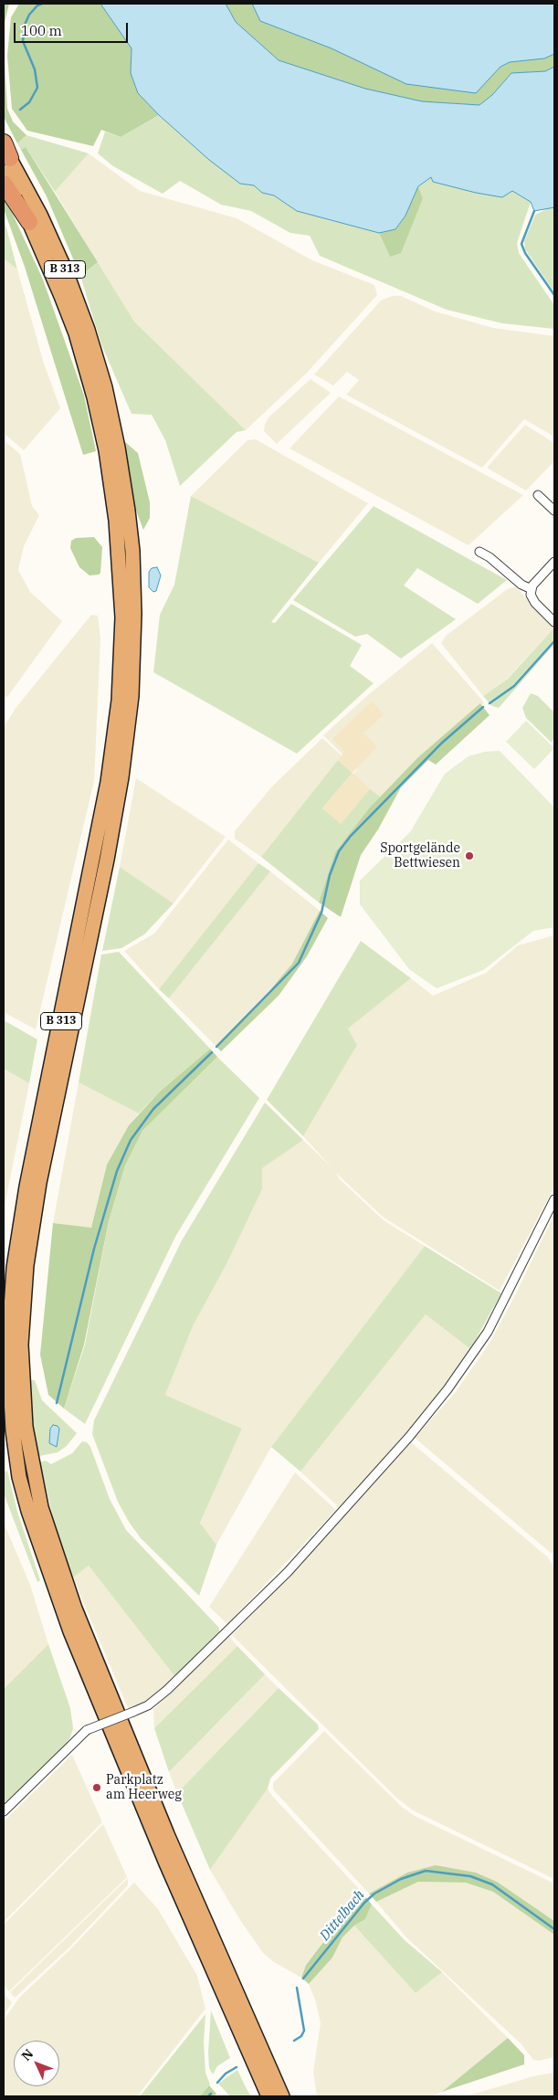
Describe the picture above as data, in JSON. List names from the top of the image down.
{
  "streets": {
    "highway": ["B 313"]
  },
  "water": ["Dittelbach"],
  "places": ["Sportgelände Bettwiesen", "Parkplatz am Heerweg"],
  "scale_bar": "100 m",
  "north": "top left"
}
